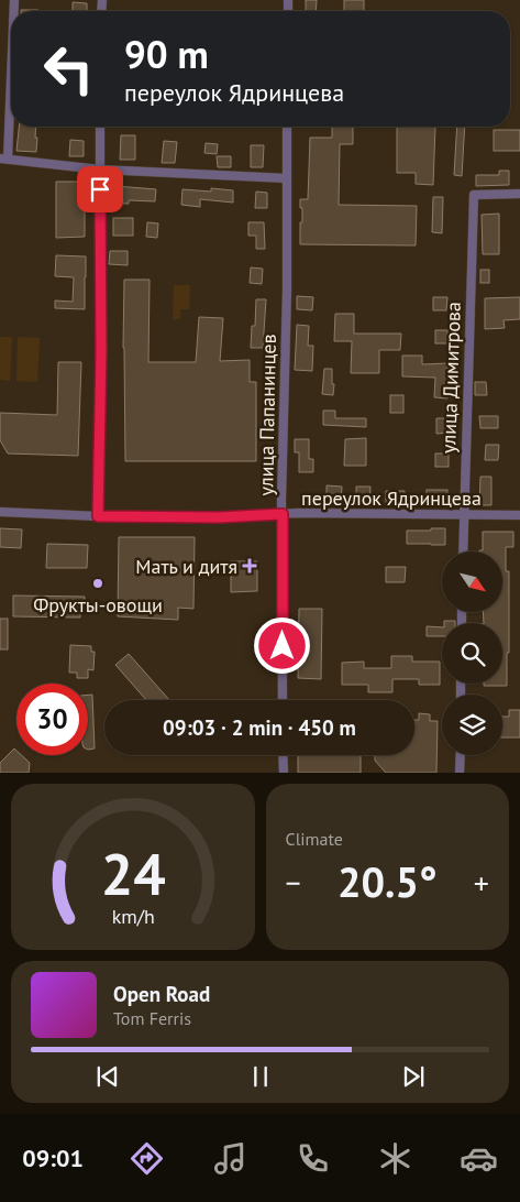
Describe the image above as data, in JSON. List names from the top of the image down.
{
  "streets": {
    "street": ["улица Димитрова", "улица Папанинцев", "переулок Ядринцева"]
  },
  "crossings": [
    ["улица Димитрова", "переулок Ядринцева"],
    ["улица Папанинцев", "переулок Ядринцева"]
  ],
  "places": {
    "health": ["Мать и дитя"],
    "other": ["Фрукты-овощи"]
  },
  "north": "bottom right",
  "page": {
    "turn": ["90 m", "переулок Ядринцева"],
    "limit": "30",
    "trip": "09:03 · 2 min · 450 m",
    "tile": "Climate",
    "heat": ["−", "20.5°", "+"],
    "song": ["Open Road", "Tom Ferris"],
    "tabs": "09:01",
    "gauge": ["24", "km/h"]
  }
}
